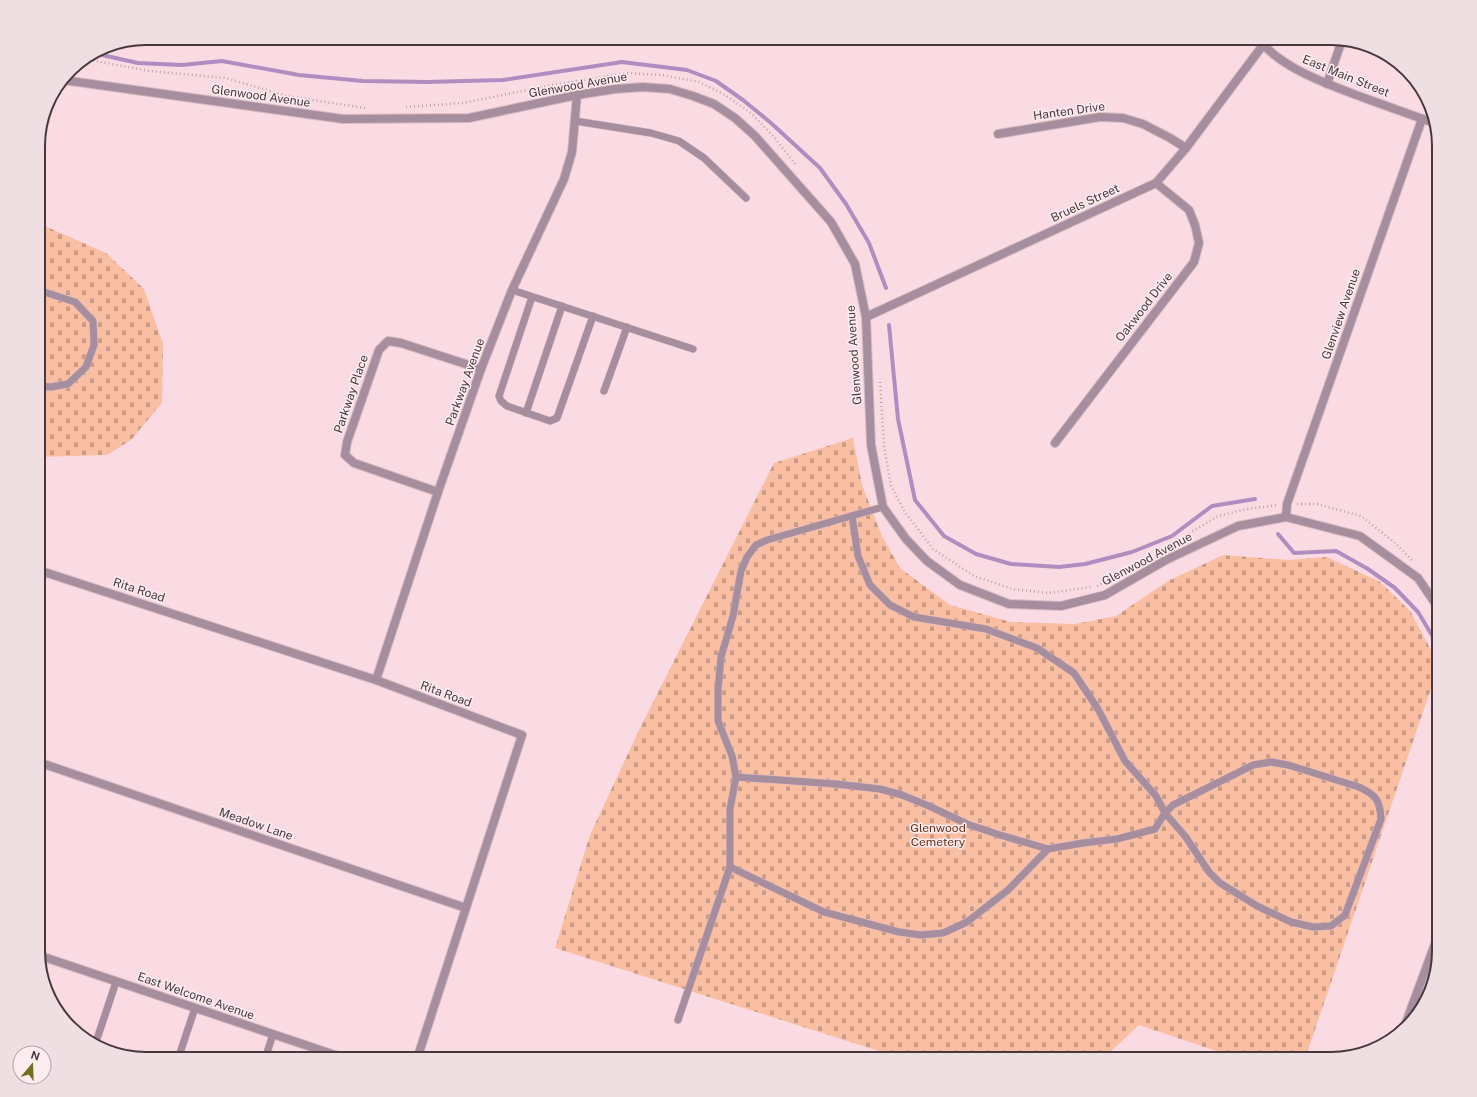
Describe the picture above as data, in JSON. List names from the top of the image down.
{
  "streets": {
    "street": [
      "East Main Street",
      "Glenwood Avenue",
      "Hanten Drive",
      "Bruels Street",
      "Oakwood Drive",
      "Glenview Avenue",
      "Parkway Avenue",
      "Parkway Place",
      "Rita Road",
      "Meadow Lane",
      "East Welcome Avenue"
    ]
  },
  "crossings": [
    ["East Main Street", "Glenview Avenue"],
    ["Glenwood Avenue", "Bruels Street"],
    ["Glenwood Avenue", "Glenview Avenue"],
    ["Glenwood Avenue", "Parkway Avenue"],
    ["Hanten Drive", "Bruels Street"],
    ["Bruels Street", "Oakwood Drive"],
    ["Parkway Avenue", "Parkway Place"],
    ["Parkway Avenue", "Rita Road"],
    ["Rita Road", "Meadow Lane"]
  ],
  "parks": ["Glenwood Cemetery"],
  "north": "top"
}
